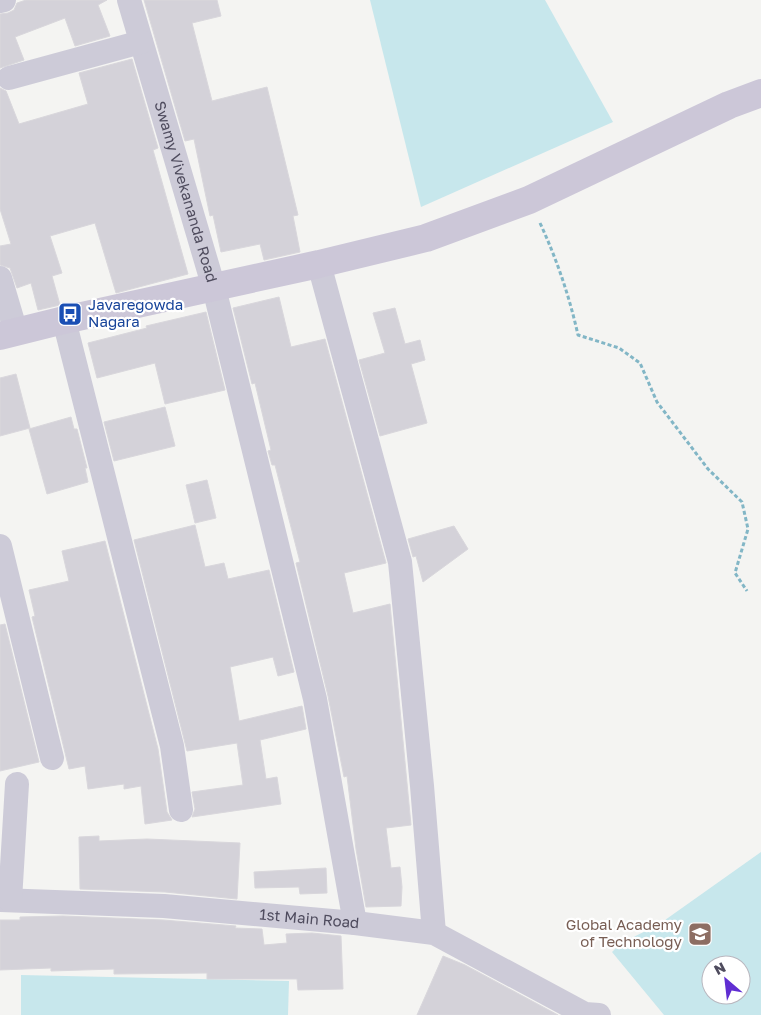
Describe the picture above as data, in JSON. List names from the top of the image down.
{
  "streets": {
    "street": ["Swamy Vivekananda Road", "1st Main Road"]
  },
  "places": {
    "bus stop": ["Javaregowda Nagara"],
    "school or university": ["Global Academy of Technology"]
  },
  "north": "top left"
}
